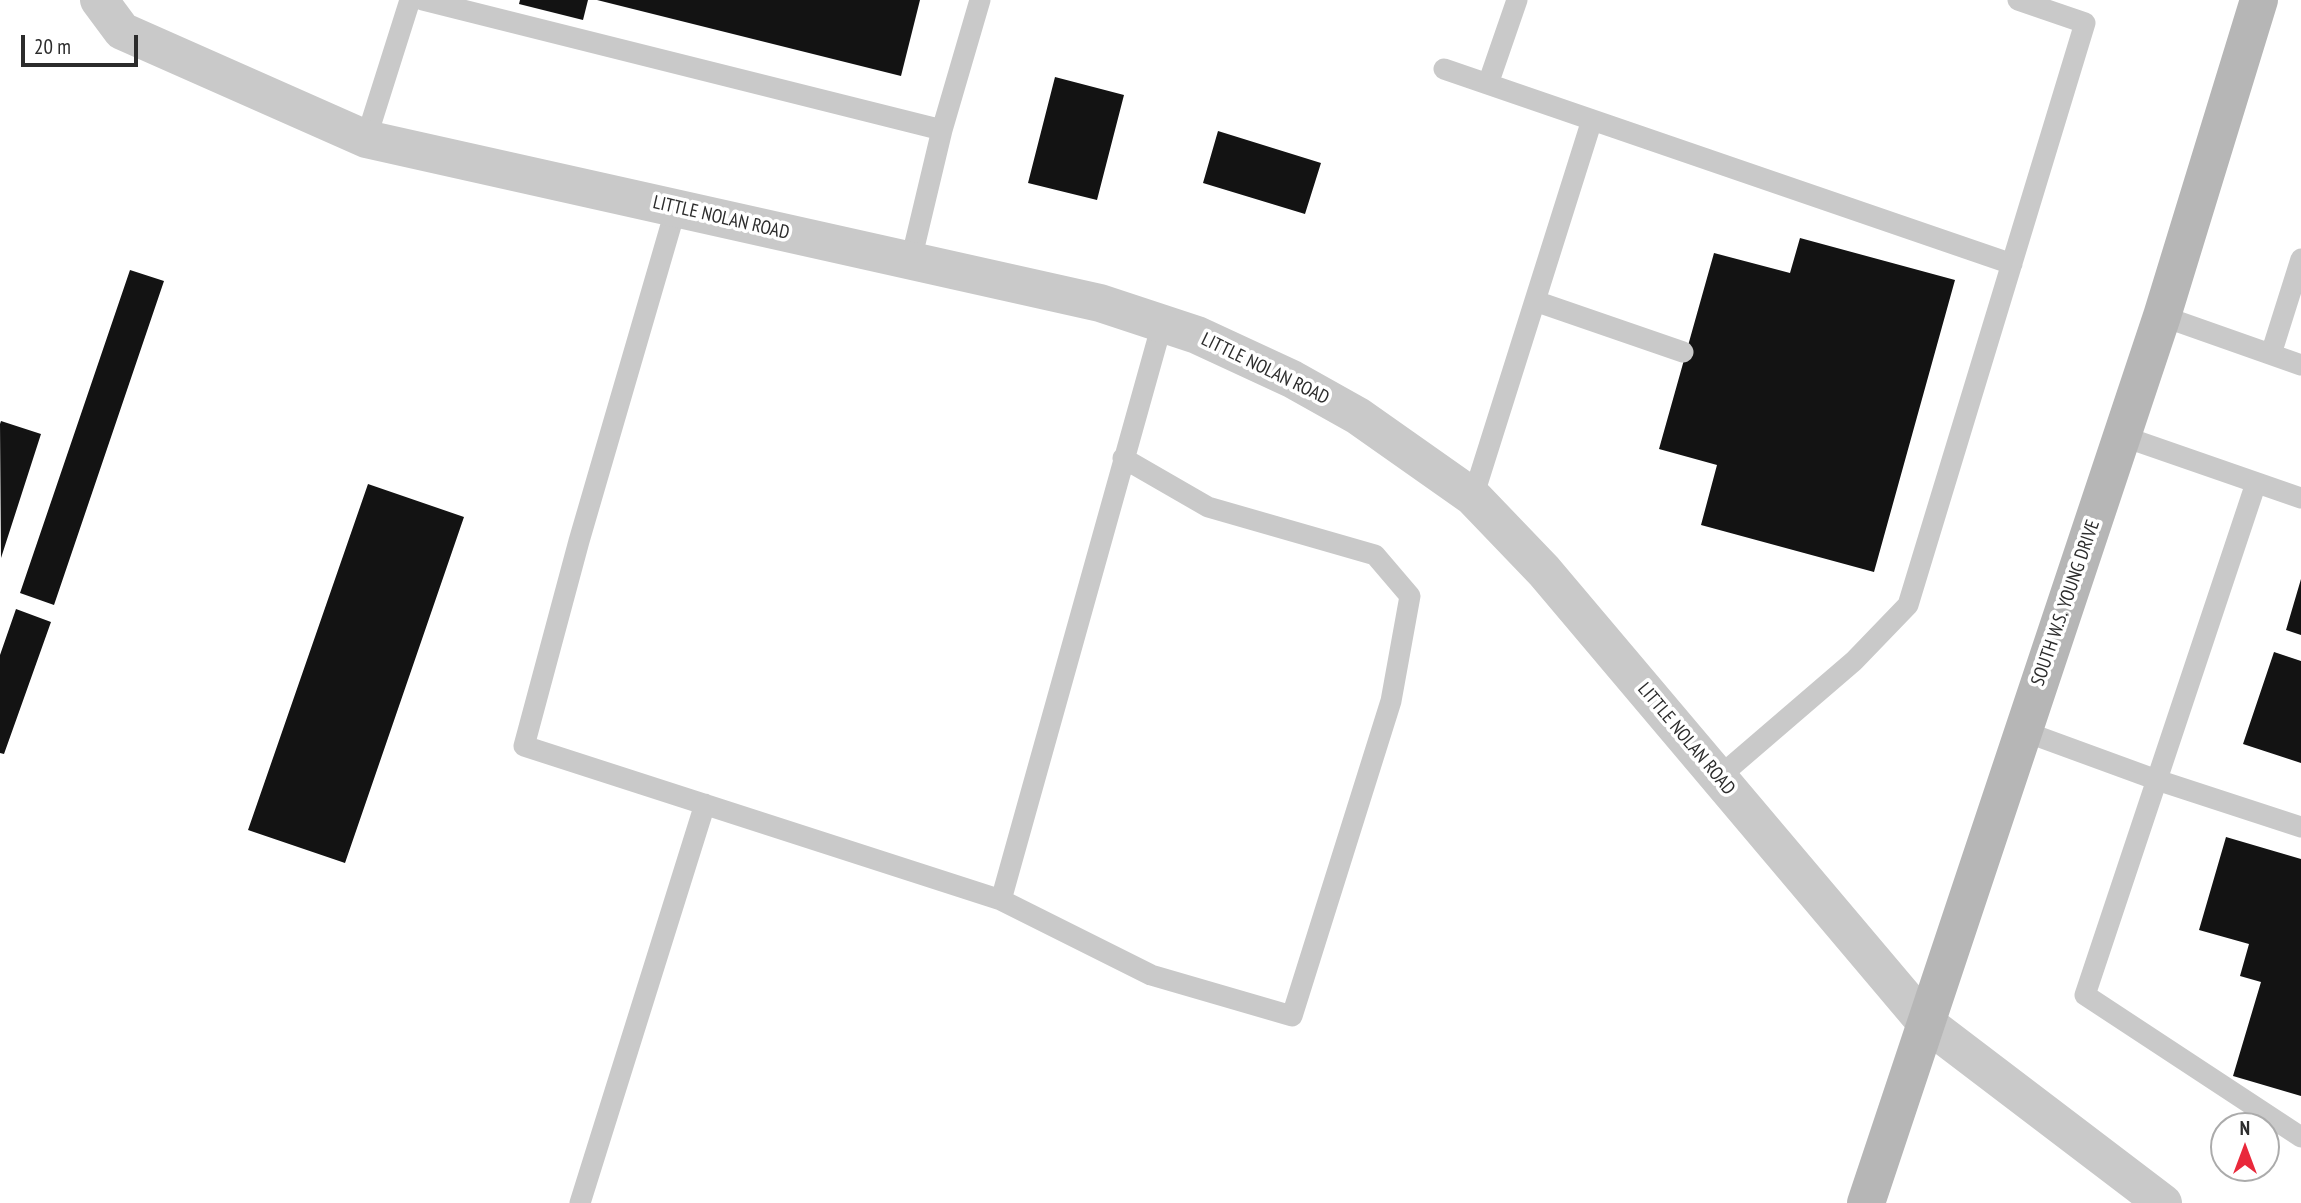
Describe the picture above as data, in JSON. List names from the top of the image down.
{
  "streets": {
    "main road": ["SOUTH W.S. YOUNG DRIVE"],
    "street": ["LITTLE NOLAN ROAD"]
  },
  "crossings": [
    ["LITTLE NOLAN ROAD", "SOUTH W.S. YOUNG DRIVE"]
  ],
  "scale_bar": "20 m",
  "north": "top"
}
